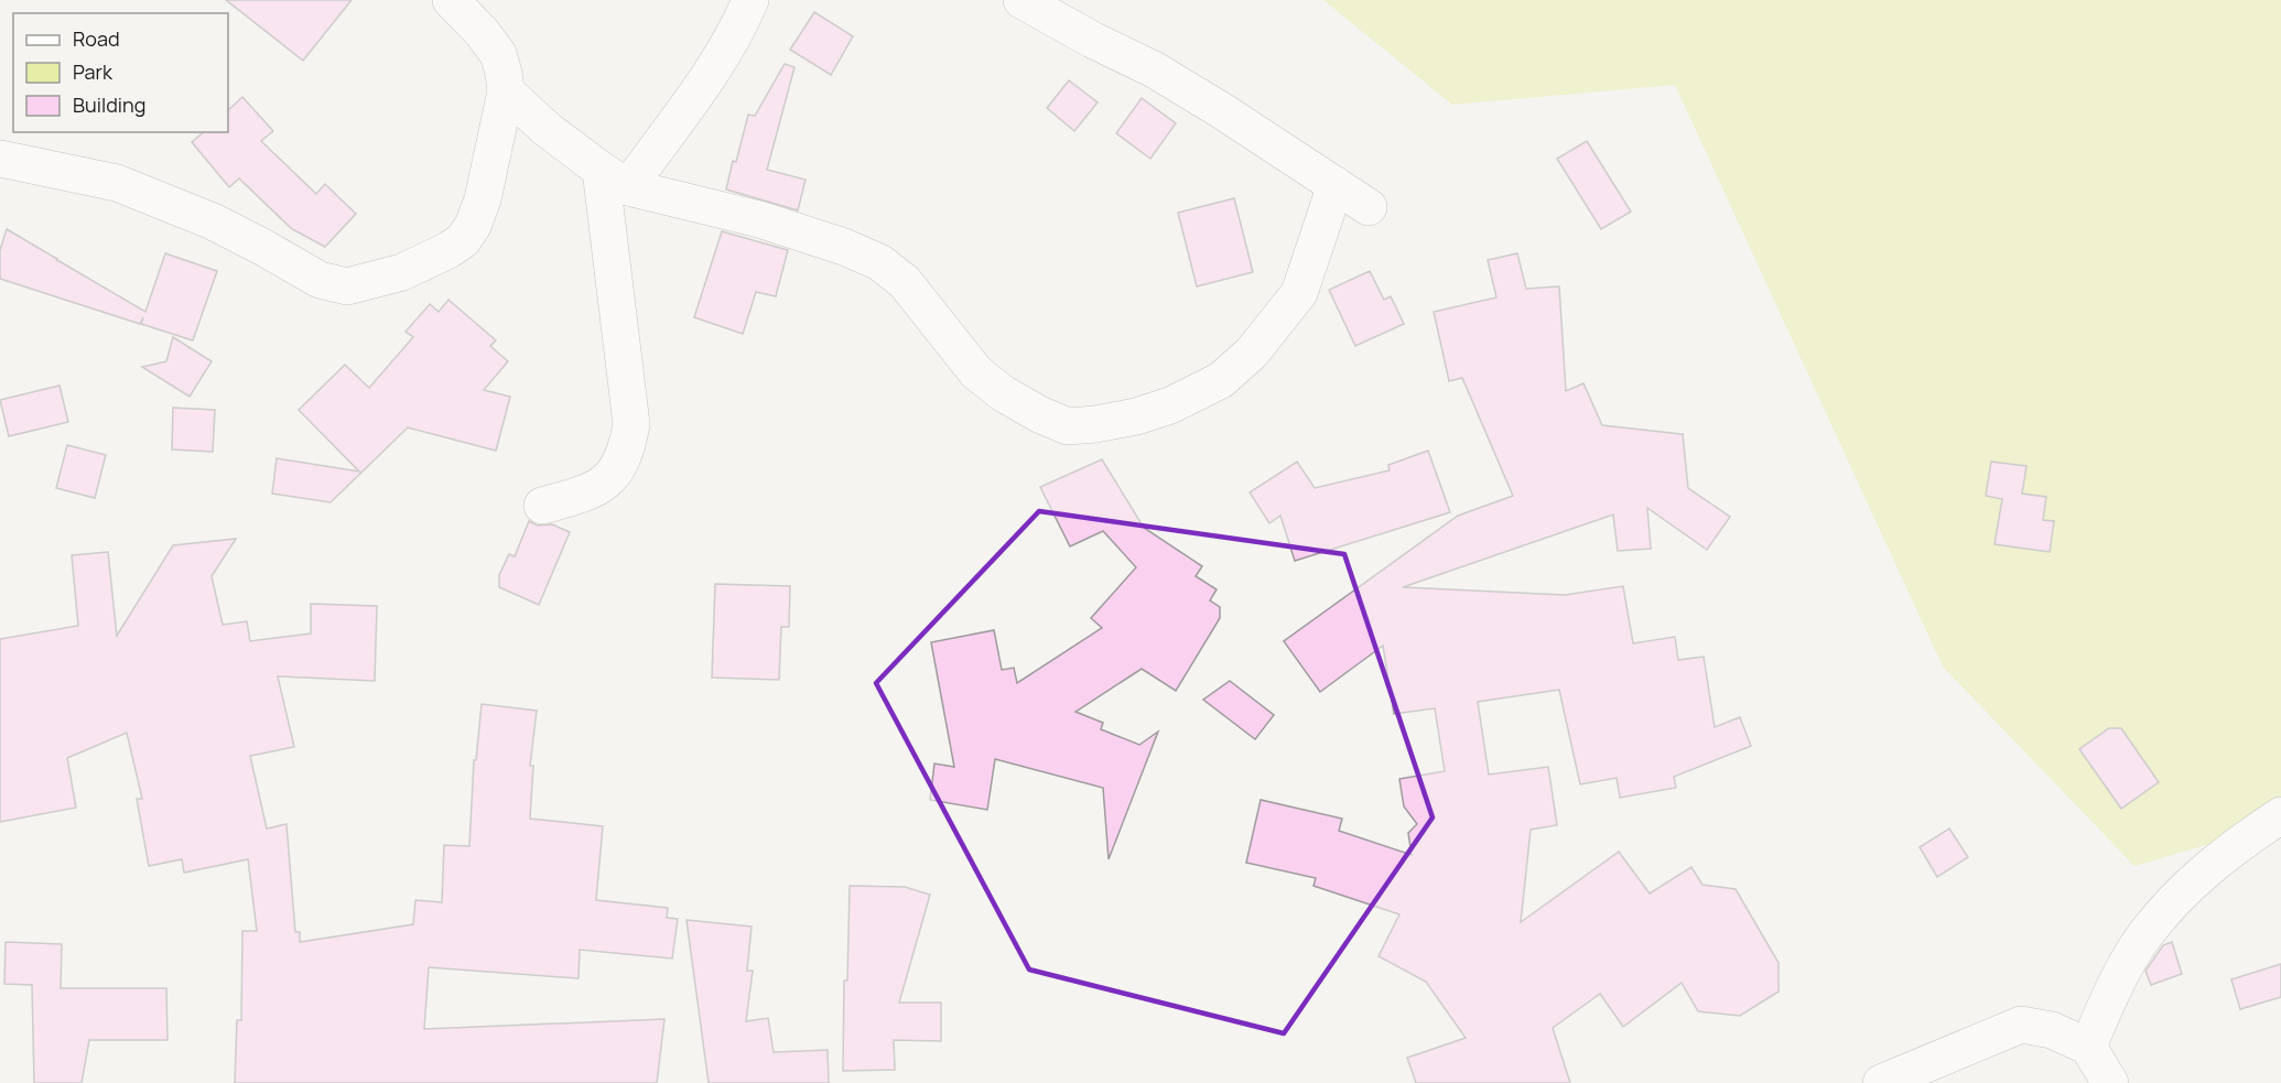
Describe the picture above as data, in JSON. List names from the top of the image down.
{
  "legend": ["Road", "Park", "Building"]
}
